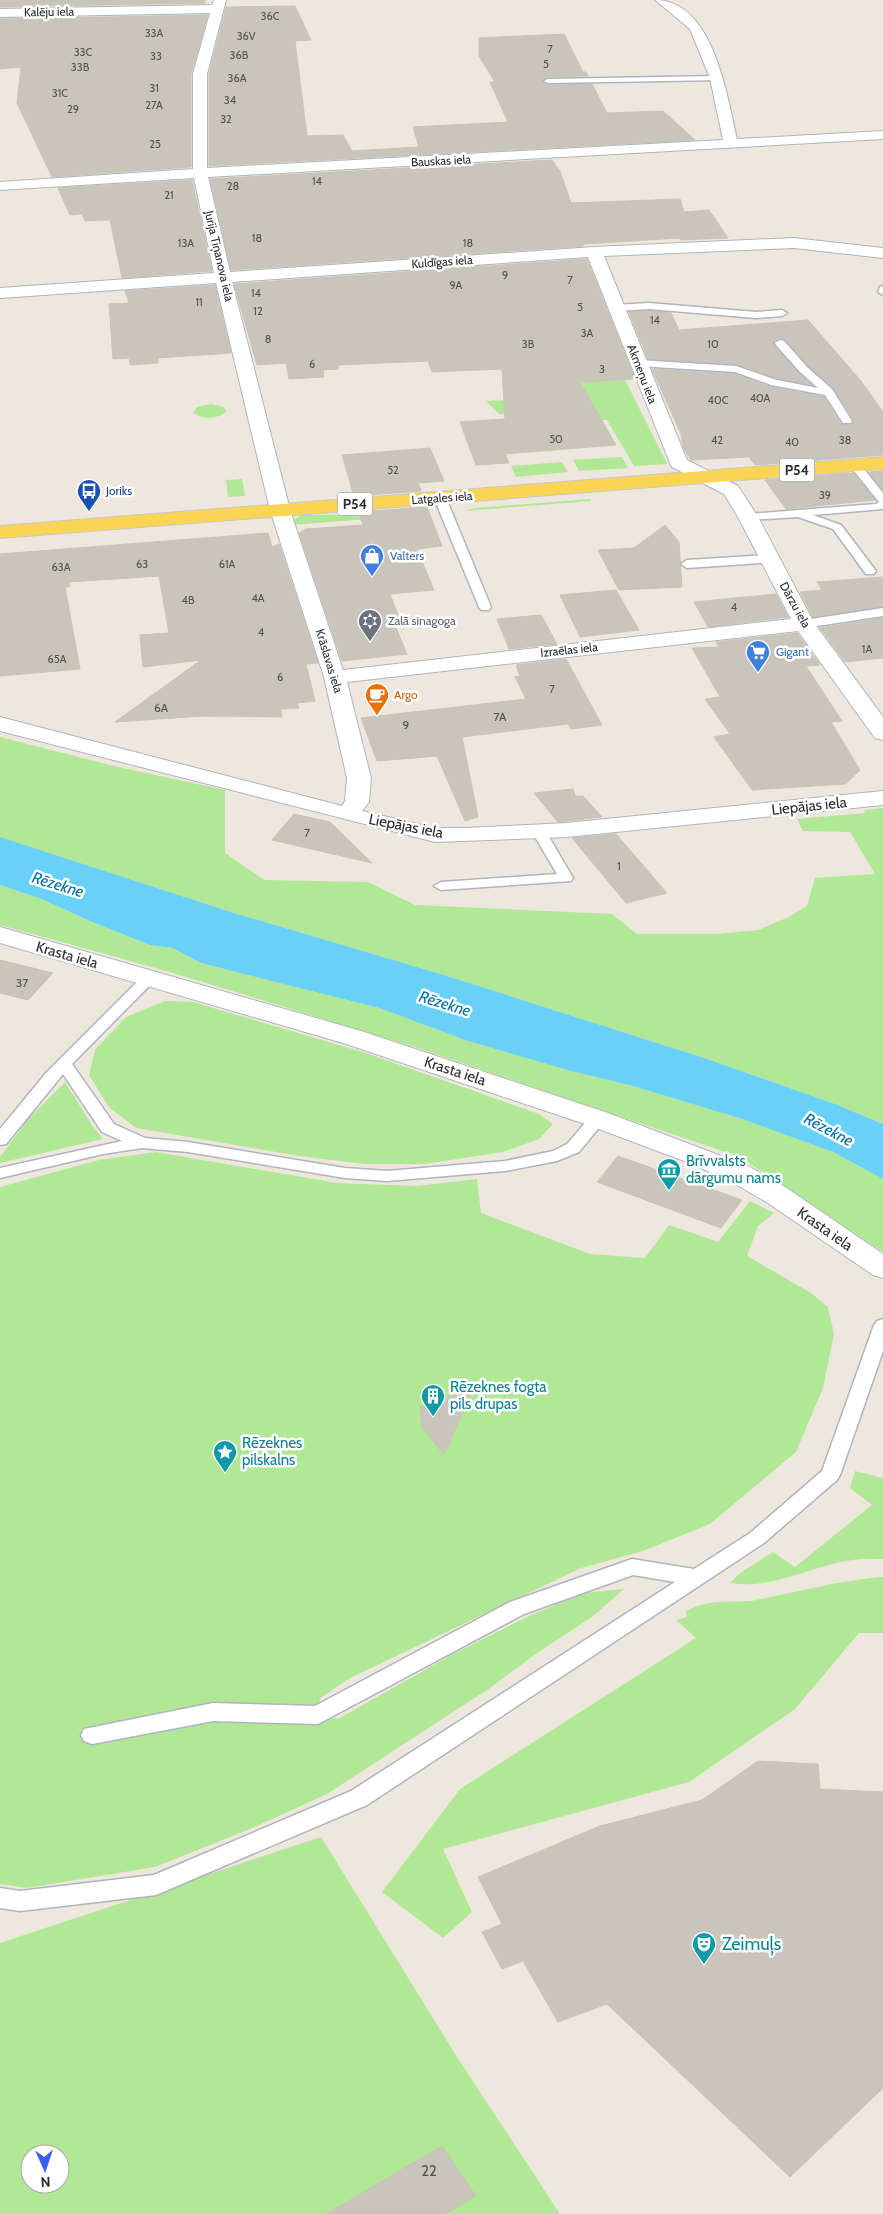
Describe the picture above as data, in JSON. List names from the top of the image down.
{
  "streets": {
    "main road": ["P54", "Latgales iela"],
    "street": [
      "Kalēju iela",
      "Bauskas iela",
      "Jurija Tiņanova iela",
      "Kuldīgas iela",
      "Akmeņu iela",
      "Dārzu iela",
      "Izraēlas iela",
      "Krāslavas iela",
      "Liepājas iela",
      "Krasta iela"
    ]
  },
  "crossings": [
    ["Kalēju iela", "Jurija Tiņanova iela"],
    ["Bauskas iela", "Jurija Tiņanova iela"],
    ["Jurija Tiņanova iela", "Kuldīgas iela"],
    ["Jurija Tiņanova iela", "Latgales iela"],
    ["Jurija Tiņanova iela", "Krāslavas iela"],
    ["Kuldīgas iela", "Akmeņu iela"],
    ["Akmeņu iela", "Latgales iela"],
    ["Akmeņu iela", "Dārzu iela"],
    ["Latgales iela", "Dārzu iela"],
    ["Latgales iela", "Krāslavas iela"],
    ["Dārzu iela", "Izraēlas iela"],
    ["Izraēlas iela", "Krāslavas iela"],
    ["Krāslavas iela", "Liepājas iela"]
  ],
  "water": ["Rēzekne"],
  "places": {
    "bus stop": ["Joriks"],
    "shop": ["Valters"],
    "synagogue": ["Zalā sinagoga"],
    "supermarket": ["Gigant"],
    "cafe": ["Argo"],
    "museum": ["Brīvvalsts dārgumu nams"],
    "building": ["Rēzeknes fogta pils drupas"],
    "place": ["Rēzeknes pilskalns"],
    "theatre": ["Zeimuļs"]
  },
  "house_numbers": [
    "36C",
    "33A",
    "36V",
    "7",
    "33C",
    "36B",
    "33",
    "5",
    "33B",
    "36A",
    "31",
    "31C",
    "34",
    "27A",
    "29",
    "32",
    "25",
    "14",
    "28",
    "21",
    "18",
    "13A",
    "18",
    "9",
    "7",
    "9A",
    "14",
    "11",
    "5",
    "12",
    "14",
    "3A",
    "8",
    "3B",
    "10",
    "6",
    "3",
    "40A",
    "40C",
    "50",
    "42",
    "38",
    "40",
    "52",
    "39",
    "63",
    "61A",
    "63A",
    "4A",
    "4B",
    "4",
    "4",
    "1A",
    "65A",
    "6",
    "7",
    "6A",
    "7A",
    "9",
    "7",
    "1",
    "37",
    "22"
  ],
  "north": "bottom"
}
